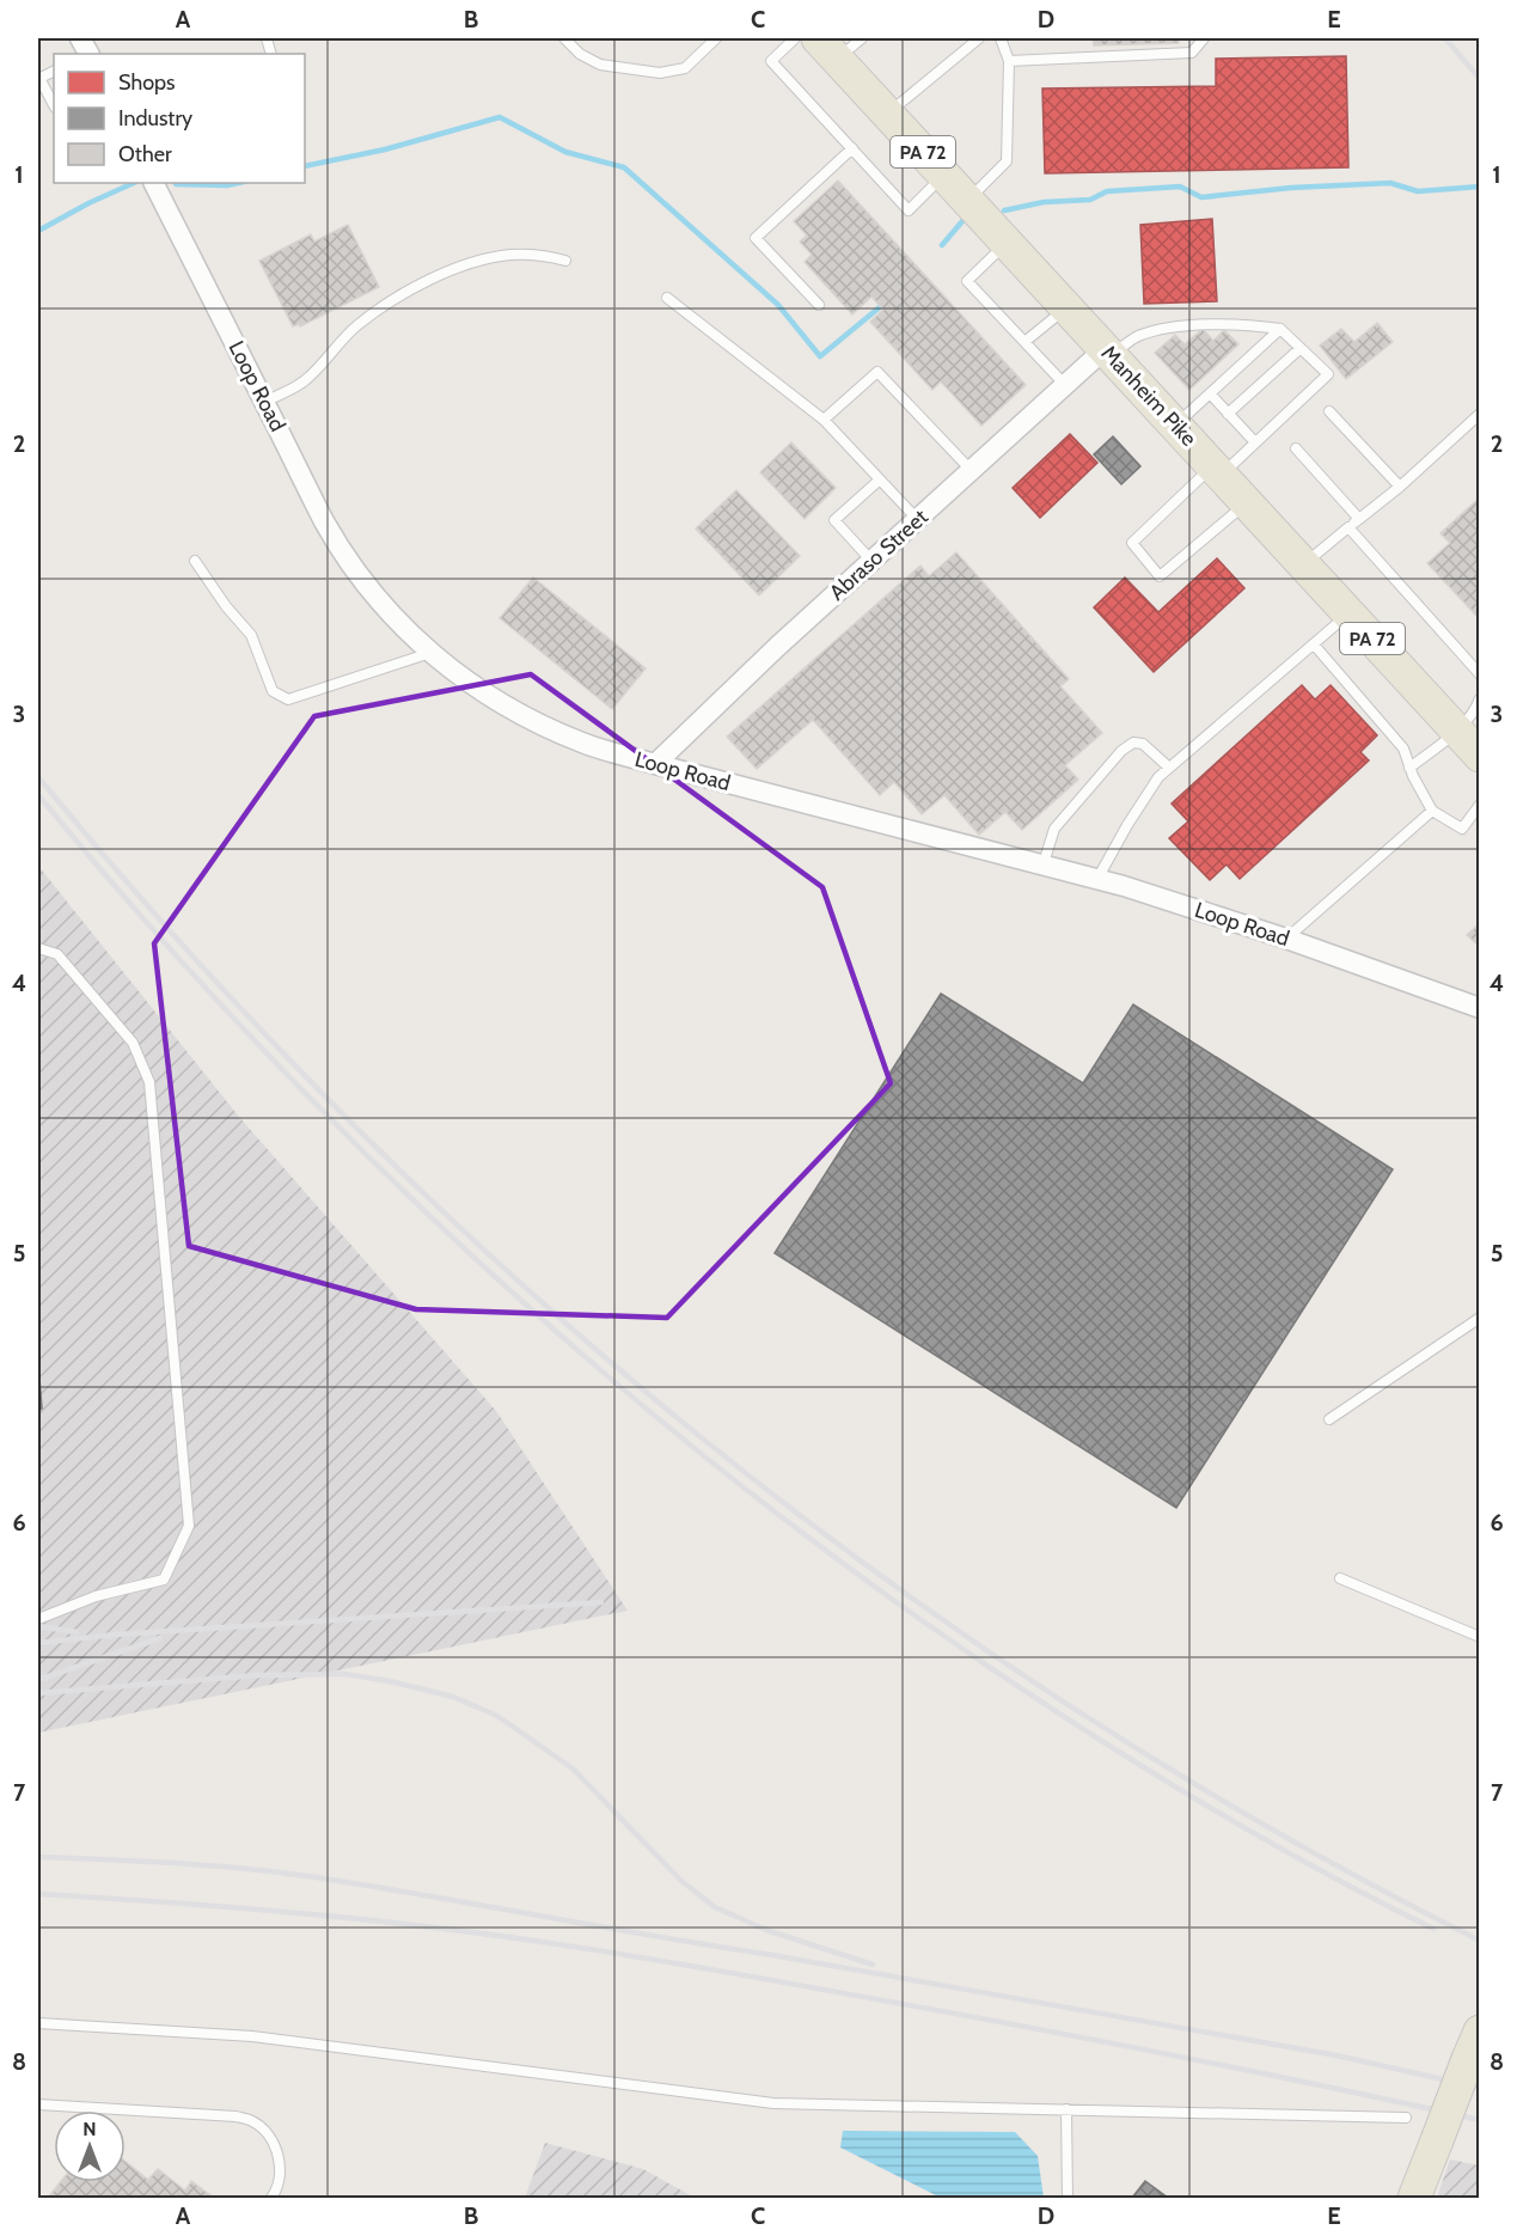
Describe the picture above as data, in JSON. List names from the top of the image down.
{
  "streets": {
    "main road": ["PA 72", "Manheim Pike"],
    "street": ["Loop Road", "Abraso Street"]
  },
  "crossings": [
    ["Loop Road", "Abraso Street"],
    ["Manheim Pike", "Abraso Street"]
  ],
  "legend": ["Shops", "Industry", "Other"],
  "north": "top",
  "grid": {
    "columns": [
      "A",
      "B",
      "C",
      "D",
      "E"
    ],
    "rows": [
      "1",
      "2",
      "3",
      "4",
      "5",
      "6",
      "7",
      "8"
    ]
  }
}
